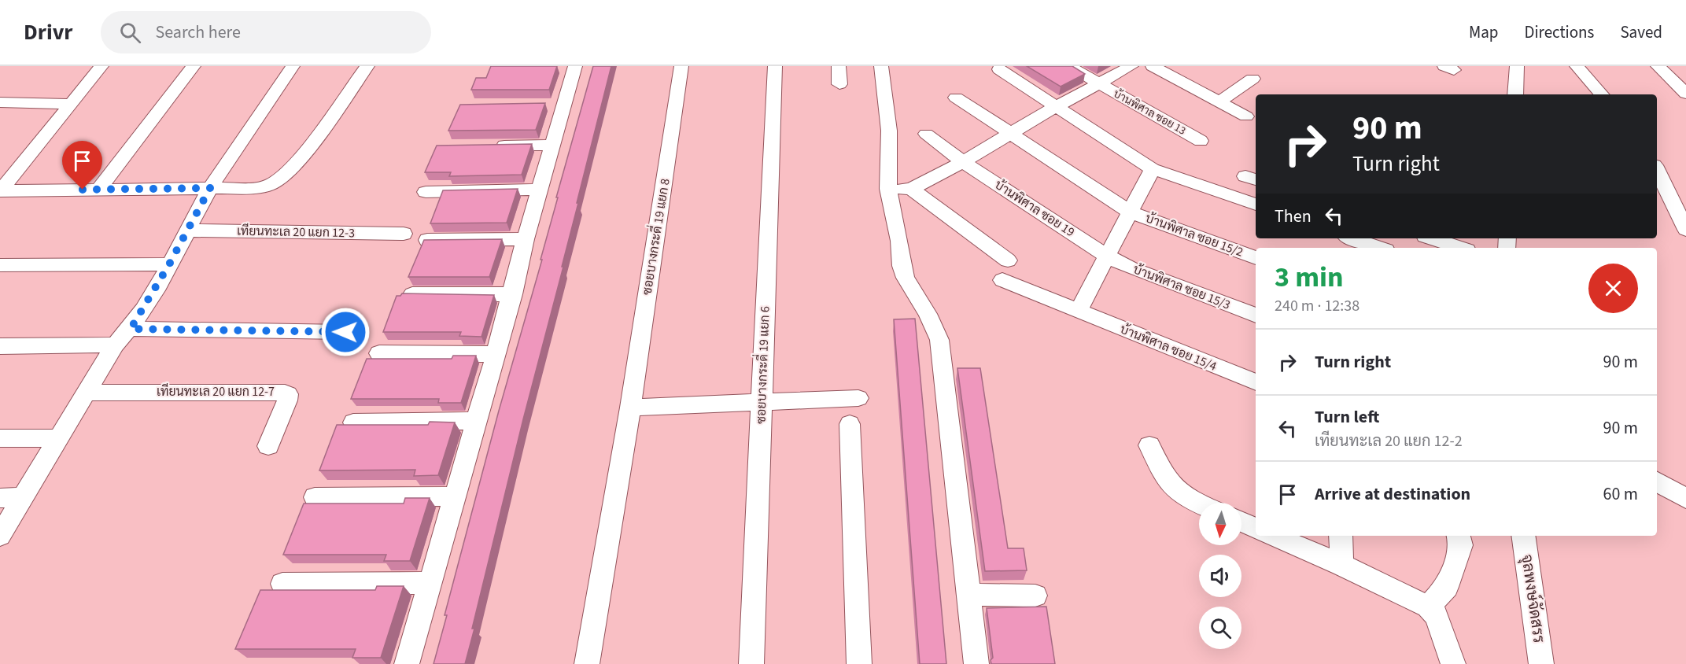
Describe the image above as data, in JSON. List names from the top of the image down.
{
  "streets": {
    "street": [
      "บ้านพิศาล ซอย 13",
      "บ้านพิศาล ซอย 19",
      "เทียนทะเล 20 แยก 12-3",
      "บ้านพิศาล ซอย 15/2",
      "ซอยบางกระดี่ 19 แยก 8",
      "บ้านพิศาล ซอย 15/3",
      "บ้านพิศาล ซอย 15/4",
      "ซอยบางกระดี่ 19 แยก 6",
      "เทียนทะเล 20 แยก 12-7",
      "จุลพงษ์จัดสรร"
    ]
  },
  "crossings": [
    ["บ้านพิศาล ซอย 19", "บ้านพิศาล ซอย 15/3"]
  ],
  "north": "bottom",
  "page": {
    "header": "Drivr",
    "search": "Search here",
    "nav": ["Map", "Directions", "Saved"],
    "turn": ["90 m", "Turn right"],
    "then": "Then",
    "heading": ["3 min", "240 m · 12:38"],
    "list": [
      {
        "name": "Turn right",
        "value": "90 m"
      },
      {
        "name": "Turn left",
        "note": "เทียนทะเล 20 แยก 12-2",
        "value": "90 m"
      },
      {
        "name": "Arrive at destination",
        "value": "60 m"
      }
    ]
  }
}
